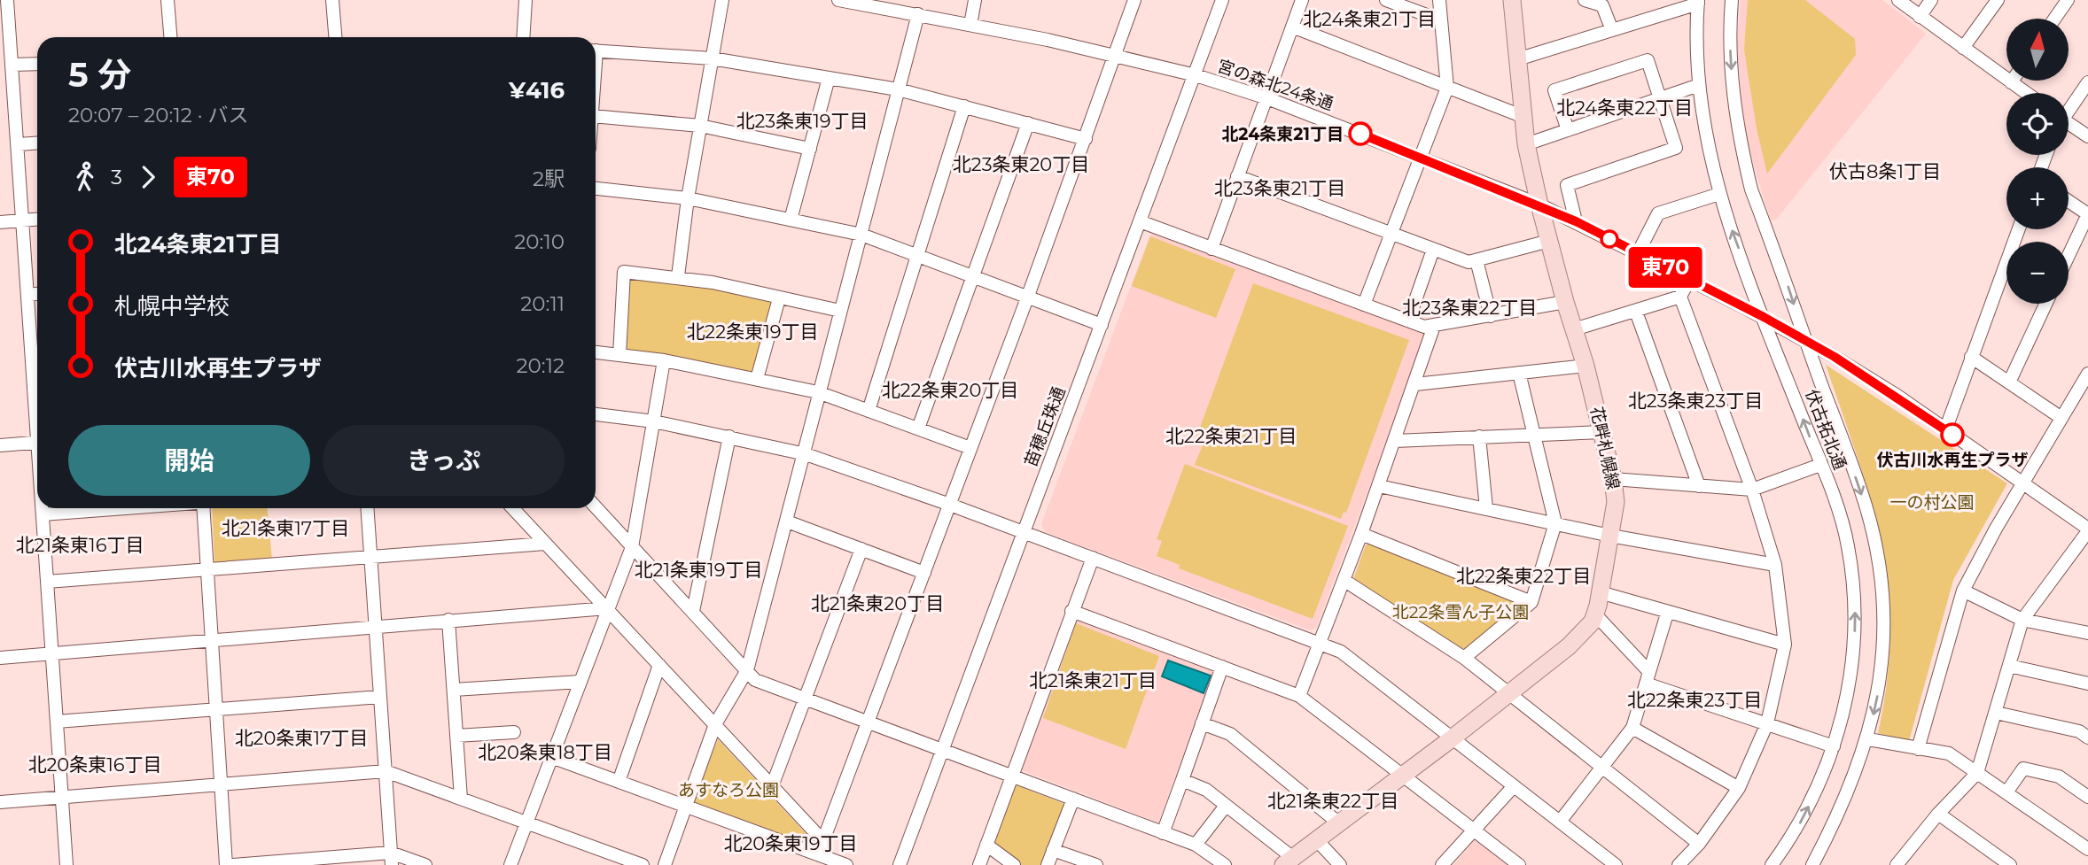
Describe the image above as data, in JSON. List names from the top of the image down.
{
  "streets": {
    "main road": ["花畔札幌線"],
    "street": ["宮の森北24条通", "苗穂丘珠通", "伏古拓北通"]
  },
  "crossings": [
    ["宮の森北24条通", "苗穂丘珠通"],
    ["宮の森北24条通", "伏古拓北通"],
    ["宮の森北24条通", "花畔札幌線"]
  ],
  "districts": [
    "北24条東21丁目",
    "北24条東22丁目",
    "北23条東19丁目",
    "北23条東20丁目",
    "伏古8条1丁目",
    "北23条東21丁目",
    "北23条東22丁目",
    "北22条東19丁目",
    "北22条東20丁目",
    "北23条東23丁目",
    "北22条東21丁目",
    "北21条東17丁目",
    "北21条東16丁目",
    "北21条東19丁目",
    "北22条東22丁目",
    "北21条東20丁目",
    "北21条東21丁目",
    "北22条東23丁目",
    "北20条東17丁目",
    "北20条東18丁目",
    "北20条東16丁目",
    "北21条東22丁目",
    "北20条東19丁目"
  ],
  "parks": ["一の村公園", "北22条雪ん子公園", "あすなろ公園"],
  "places": ["北24条東21丁目", "伏古川水再生プラザ"],
  "lines": ["bus line 東70"],
  "north": "top",
  "page": {
    "on_map": "東70",
    "map_buttons": ["+", "−"],
    "heading": ["5 分", "20:07 – 20:12 · バス", "¥416"],
    "legs": ["3", "東70", "2駅"],
    "list": [
      {
        "name": "北24条東21丁目",
        "value": "20:10"
      },
      {
        "name": "札幌中学校",
        "value": "20:11"
      },
      {
        "name": "伏古川水再生プラザ",
        "value": "20:12"
      }
    ],
    "buttons": ["開始", "きっぷ"]
  }
}
